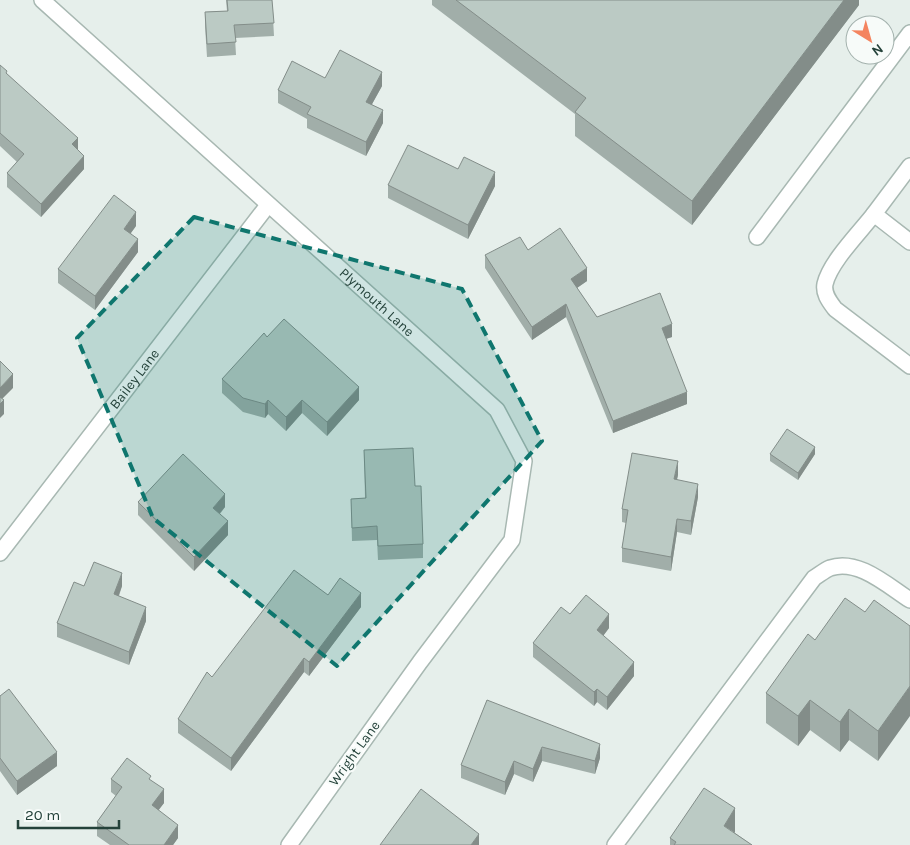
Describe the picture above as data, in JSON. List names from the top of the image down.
{
  "streets": {
    "street": ["Plymouth Lane", "Bailey Lane", "Wright Lane"]
  },
  "crossings": [
    ["Plymouth Lane", "Bailey Lane"],
    ["Plymouth Lane", "Wright Lane"]
  ],
  "scale_bar": "20 m",
  "north": "bottom right"
}
